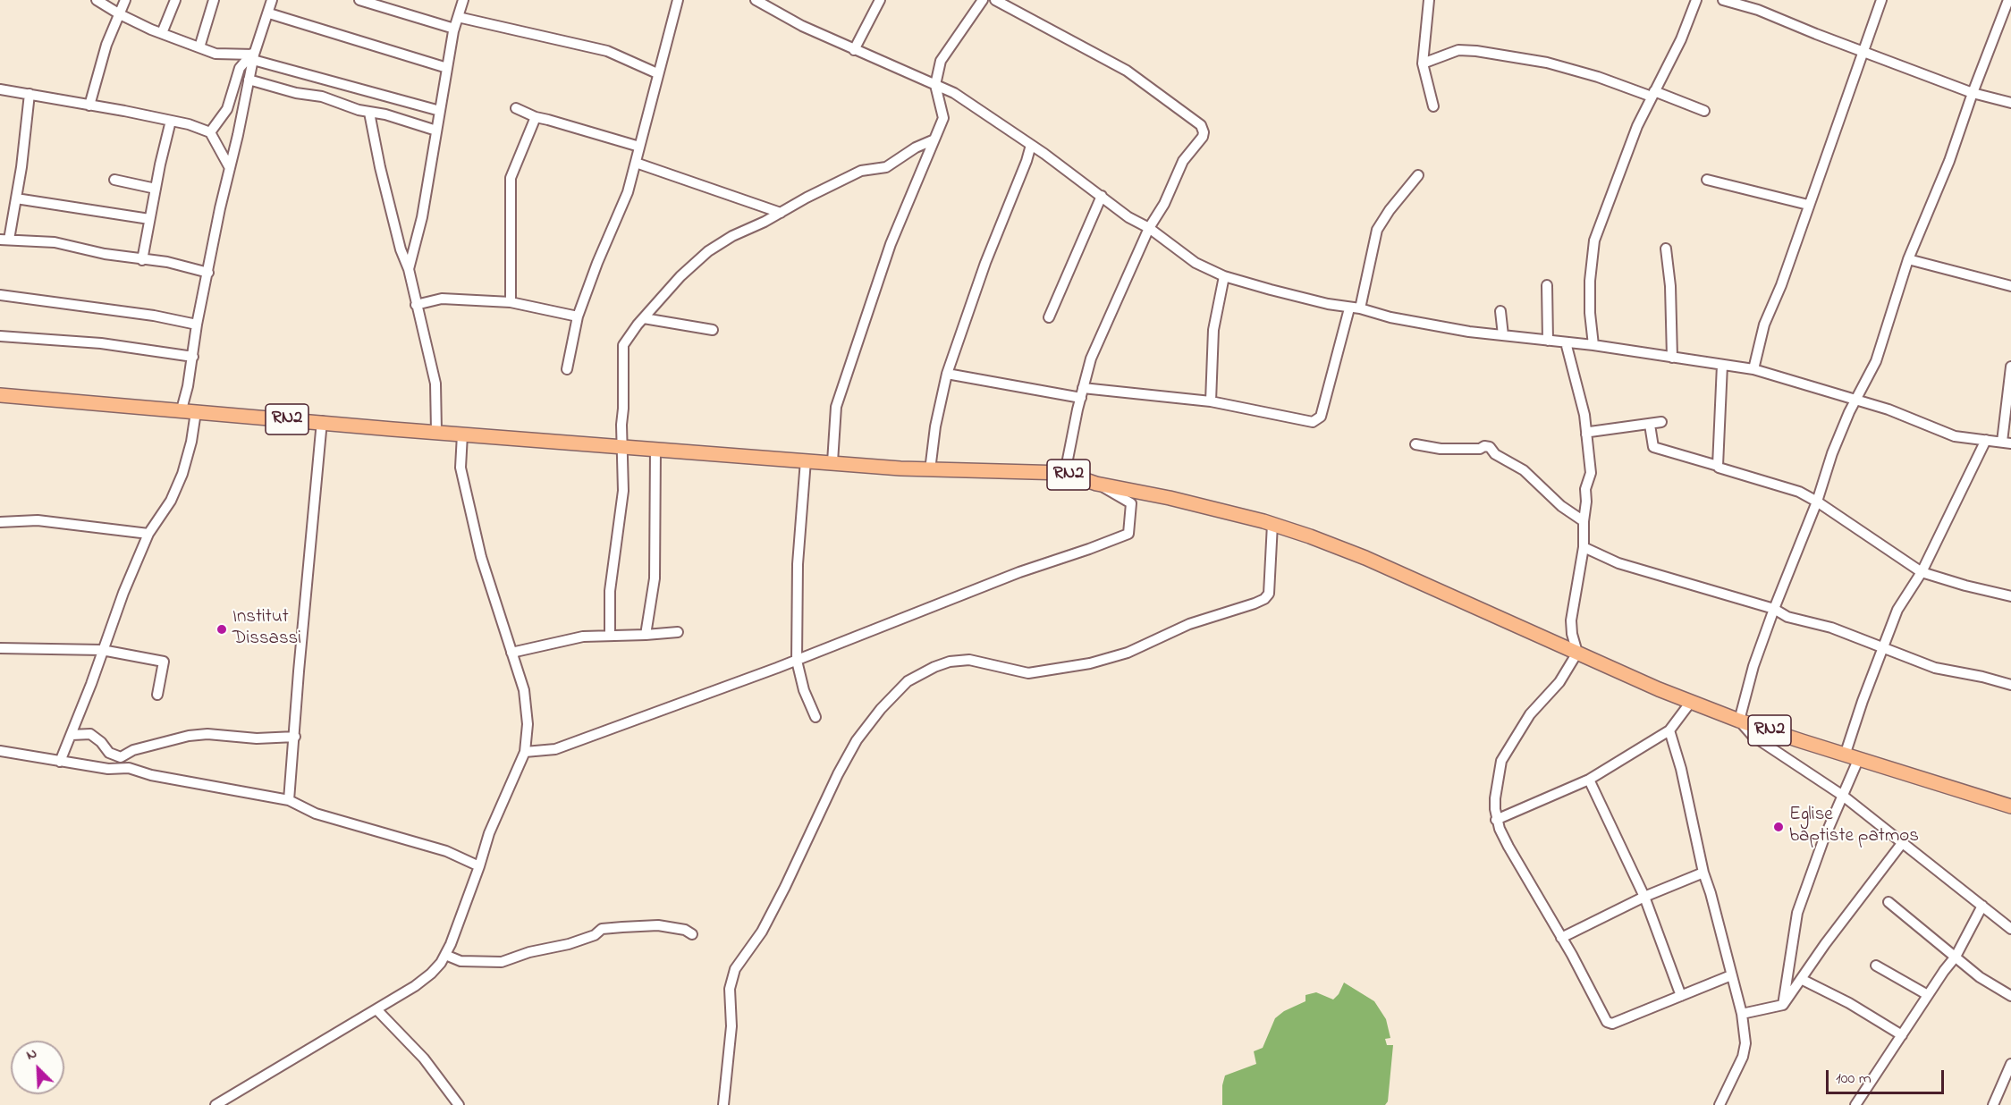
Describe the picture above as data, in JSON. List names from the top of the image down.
{
  "streets": {
    "highway": ["RN2"]
  },
  "places": ["Institut Dissassi", "Eglise baptiste patmos"],
  "scale_bar": "100 m",
  "north": "top left"
}
